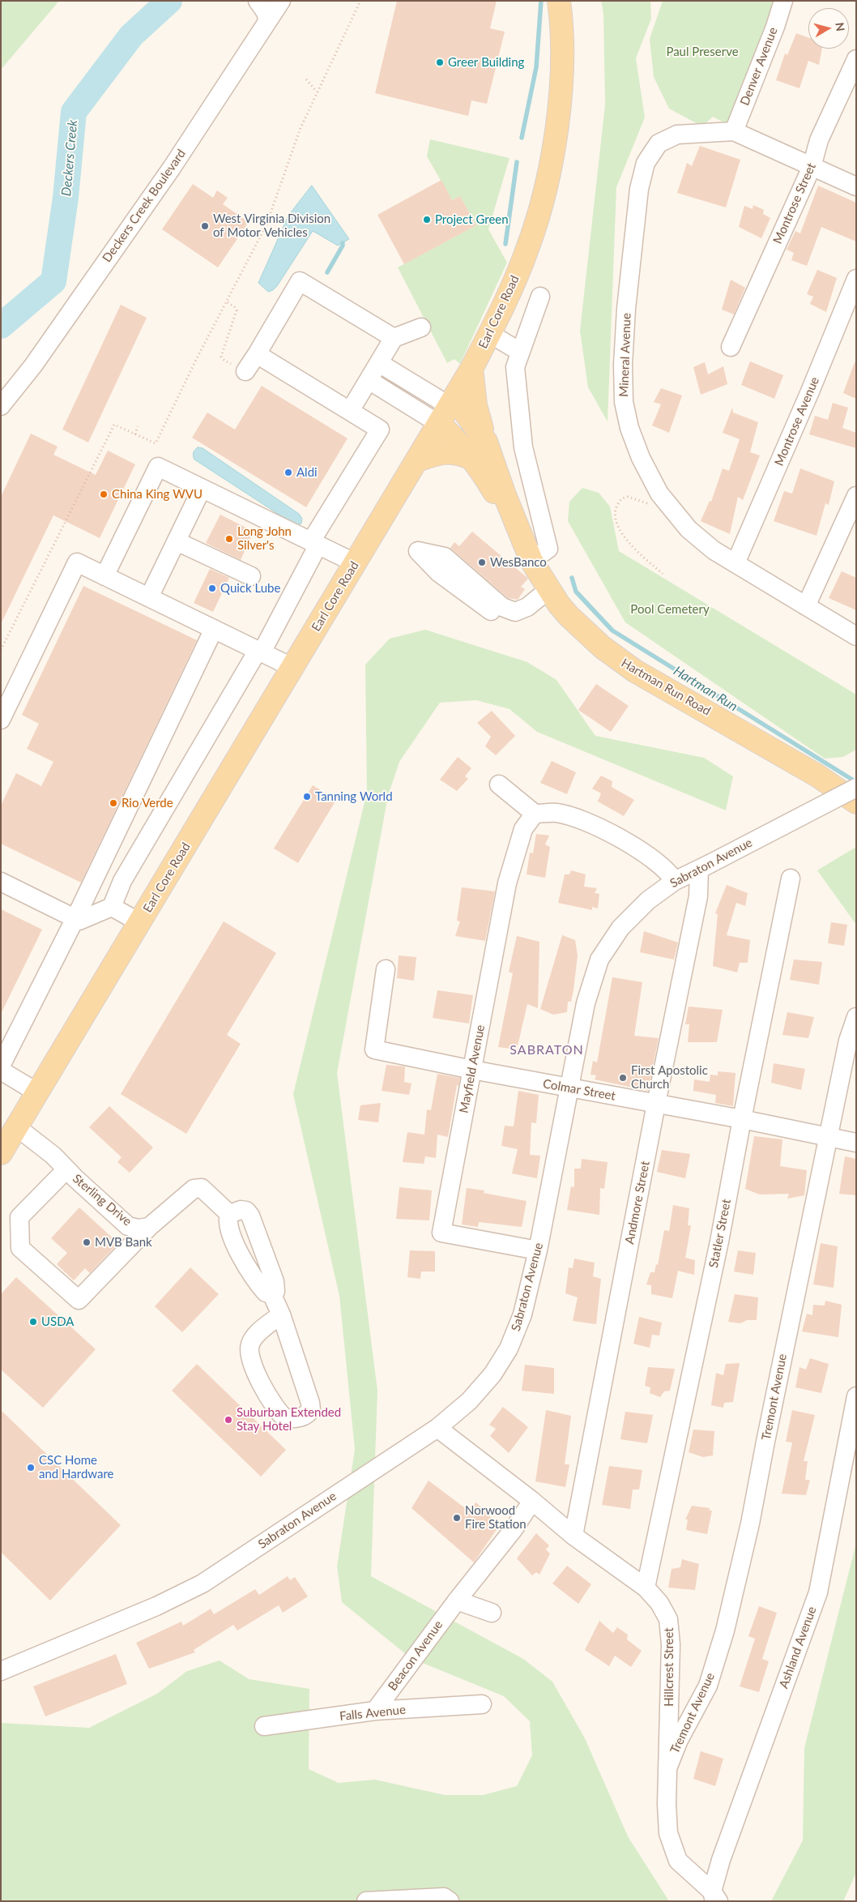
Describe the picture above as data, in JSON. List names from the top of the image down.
{
  "streets": {
    "main road": ["Earl Core Road", "Hartman Run Road"],
    "street": [
      "Denver Avenue",
      "Montrose Street",
      "Deckers Creek Boulevard",
      "Mineral Avenue",
      "Montrose Avenue",
      "Sabraton Avenue",
      "Mayfield Avenue",
      "Colmar Street",
      "Sterling Drive",
      "Andmore Street",
      "Statler Street",
      "Tremont Avenue",
      "Ashland Avenue",
      "Beacon Avenue",
      "Hillcrest Street",
      "Falls Avenue"
    ]
  },
  "crossings": [
    ["Denver Avenue", "Mineral Avenue"],
    ["Earl Core Road", "Hartman Run Road"],
    ["Earl Core Road", "Sterling Drive"],
    ["Mineral Avenue", "Montrose Avenue"],
    ["Sabraton Avenue", "Mayfield Avenue"],
    ["Sabraton Avenue", "Colmar Street"],
    ["Sabraton Avenue", "Andmore Street"],
    ["Sabraton Avenue", "Hillcrest Street"],
    ["Mayfield Avenue", "Colmar Street"],
    ["Colmar Street", "Andmore Street"],
    ["Colmar Street", "Statler Street"],
    ["Colmar Street", "Tremont Avenue"],
    ["Andmore Street", "Hillcrest Street"],
    ["Statler Street", "Hillcrest Street"],
    ["Tremont Avenue", "Hillcrest Street"],
    ["Ashland Avenue", "Hillcrest Street"],
    ["Beacon Avenue", "Hillcrest Street"],
    ["Beacon Avenue", "Falls Avenue"]
  ],
  "districts": ["SABRATON"],
  "water": ["Deckers Creek", "Hartman Run"],
  "parks": ["Paul Preserve", "Pool Cemetery"],
  "places": [
    "Greer Building",
    "Project Green",
    "West Virginia Division of Motor Vehicles",
    "Aldi",
    "China King WVU",
    "Long John Silver's",
    "WesBanco",
    "Quick Lube",
    "Tanning World",
    "Rio Verde",
    "First Apostolic Church",
    "MVB Bank",
    "USDA",
    "Suburban Extended Stay Hotel",
    "CSC Home and Hardware",
    "Norwood Fire Station"
  ],
  "north": "right"
}
